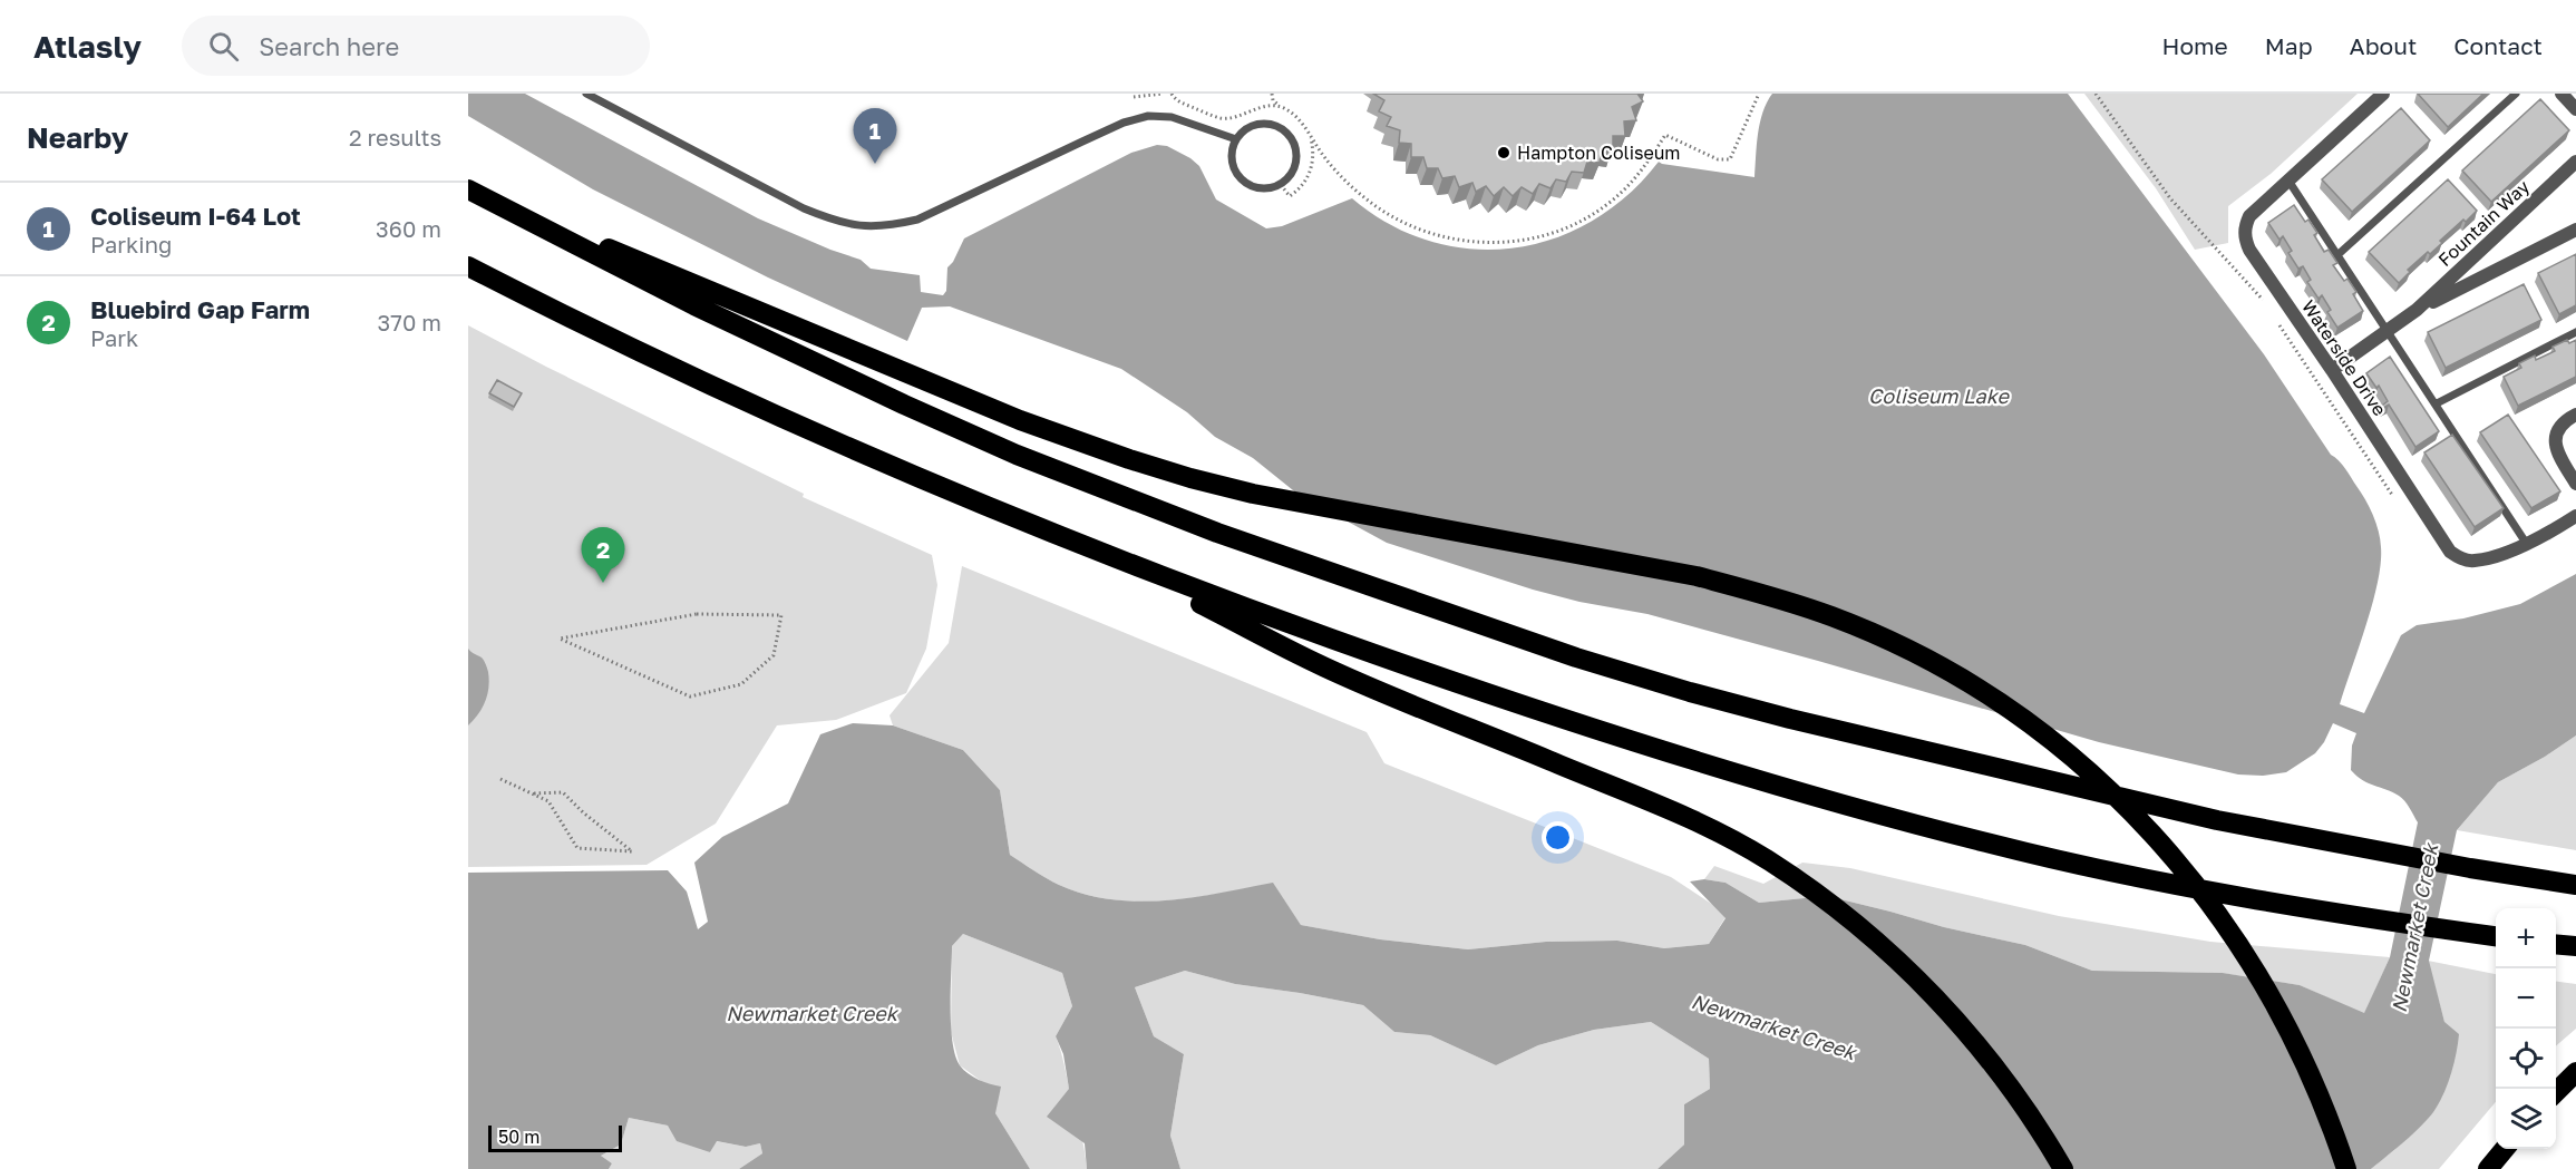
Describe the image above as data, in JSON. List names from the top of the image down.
{
  "streets": {
    "street": ["Fountain Way", "Waterside Drive"]
  },
  "crossings": [
    ["Fountain Way", "Waterside Drive"]
  ],
  "water": ["Coliseum Lake", "Newmarket Creek"],
  "places": ["Hampton Coliseum"],
  "scale_bar": "50 m",
  "page": {
    "header": "Atlasly",
    "search": "Search here",
    "nav": [
      "Home",
      "Map",
      "About",
      "Contact"
    ],
    "heading": ["Nearby", "2 results"],
    "pins": ["1", "2"],
    "list": [
      {
        "mark": "1",
        "name": "Coliseum I-64 Lot",
        "note": "Parking",
        "value": "360 m"
      },
      {
        "mark": "2",
        "name": "Bluebird Gap Farm",
        "note": "Park",
        "value": "370 m"
      }
    ],
    "map_buttons": ["+", "−"],
    "scale": "50 m"
  }
}
